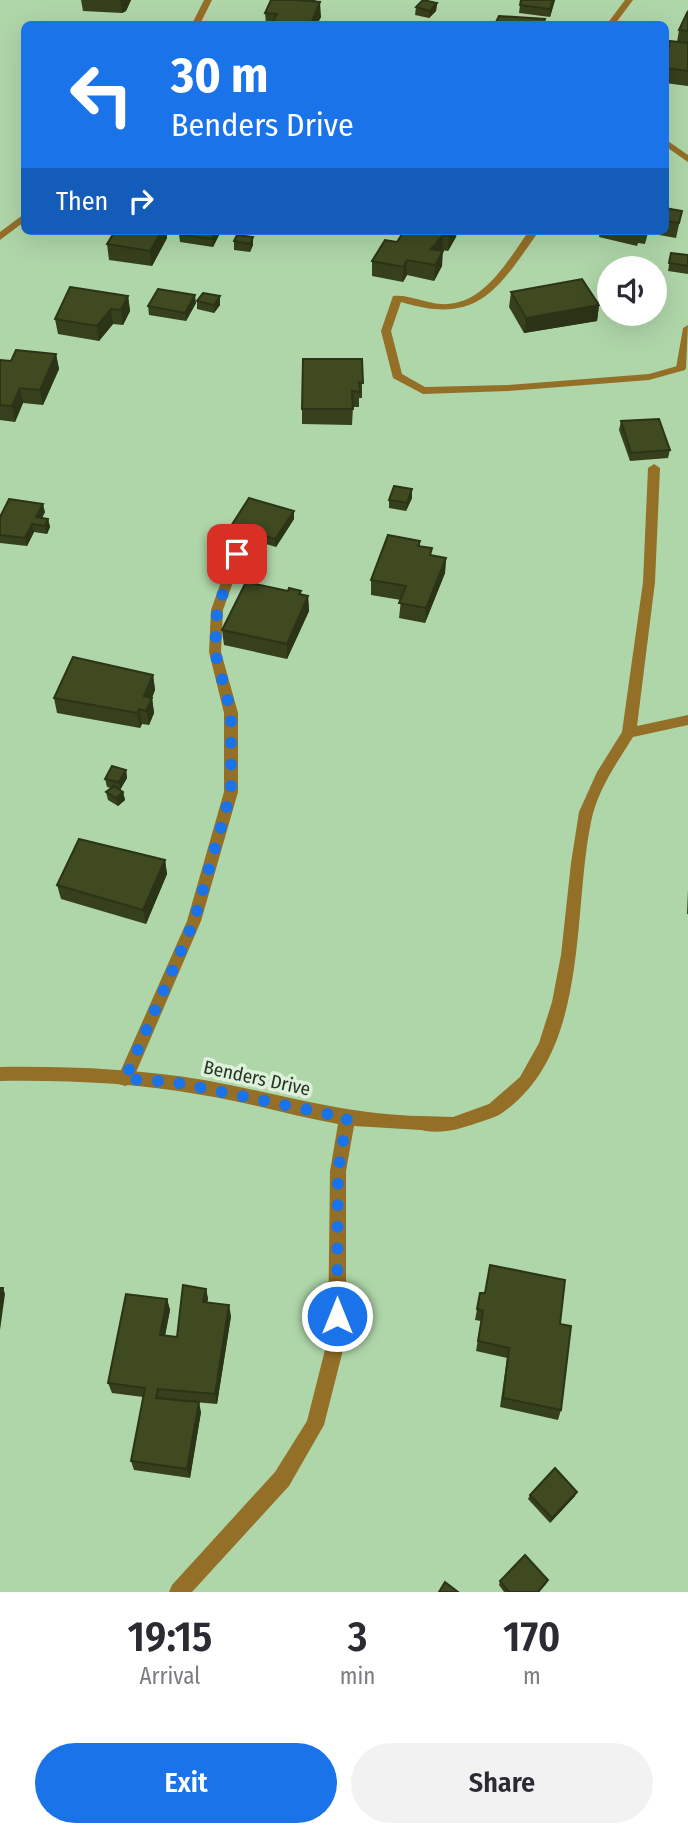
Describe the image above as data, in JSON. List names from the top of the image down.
{
  "streets": {
    "street": ["Benders Drive"]
  },
  "page": {
    "turn": ["30 m", "Benders Drive"],
    "then": "Then",
    "eta": [
      "19:15",
      "Arrival",
      "3",
      "min",
      "170",
      "m"
    ],
    "buttons": ["Exit", "Share"]
  }
}
